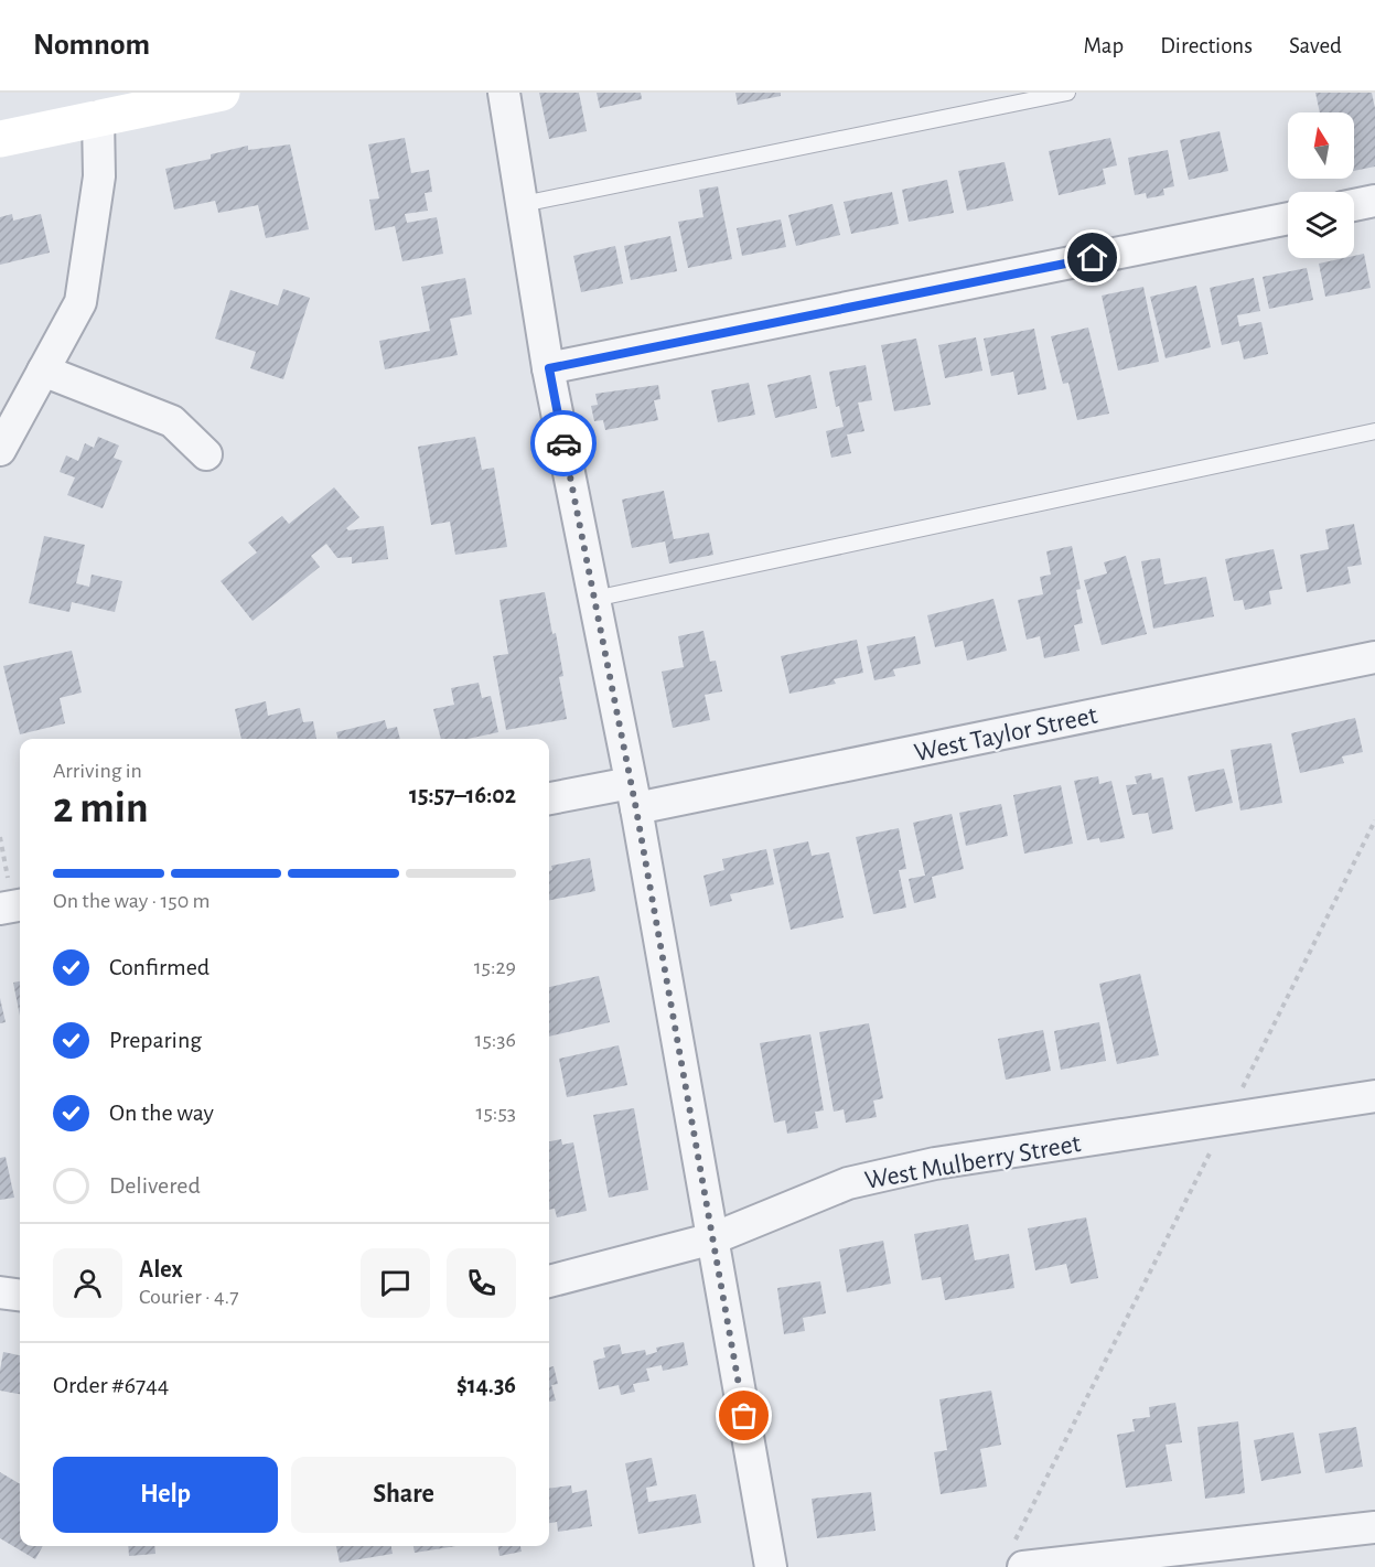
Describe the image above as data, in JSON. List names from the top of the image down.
{
  "streets": {
    "street": ["West Taylor Street", "West Mulberry Street"]
  },
  "north": "top",
  "page": {
    "header": "Nomnom",
    "nav": ["Map", "Directions", "Saved"],
    "heading": ["2 min", "Arriving in", "15:57–16:02"],
    "panel": [
      "Alex",
      "Courier · 4.7",
      "Order #6744",
      "$14.36"
    ],
    "bar": "On the way · 150 m",
    "list": [
      ["Confirmed", "15:29"],
      ["Preparing", "15:36"],
      ["On the way", "15:53"],
      "Delivered"
    ],
    "buttons": ["Help", "Share"]
  }
}
